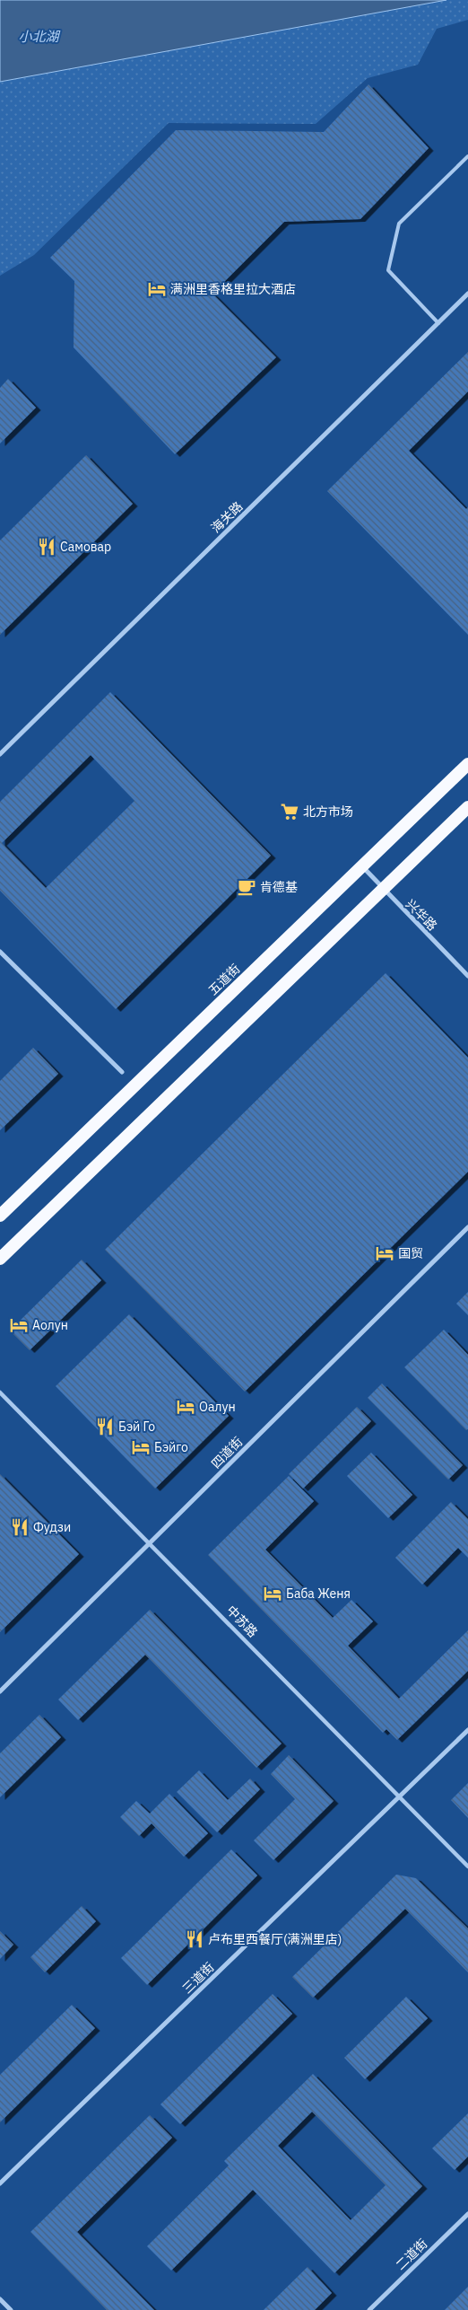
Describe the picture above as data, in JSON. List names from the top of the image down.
{
  "streets": {
    "highway": ["五道街"],
    "street": [
      "海关路",
      "兴华路",
      "四道街",
      "中苏路",
      "三道街",
      "二道街"
    ]
  },
  "crossings": [
    ["兴华路", "五道街"],
    ["四道街", "中苏路"],
    ["中苏路", "三道街"]
  ],
  "water": ["小北湖"],
  "places": {
    "hotel": [
      "满洲里香格里拉大酒店",
      "国贸",
      "Аолун",
      "Оалун",
      "Бэйго",
      "Баба Женя"
    ],
    "restaurant": [
      "Самовар",
      "Бэй Го",
      "Фудзи",
      "卢布里西餐厅(满洲里店)"
    ],
    "supermarket": ["北方市场"],
    "cafe": ["肯德基"]
  }
}
